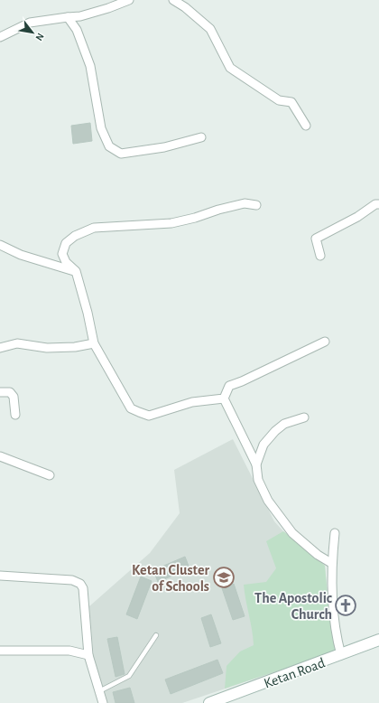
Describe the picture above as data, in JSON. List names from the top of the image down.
{
  "streets": {
    "street": ["Ketan Road"]
  },
  "places": {
    "school or university": ["Ketan Cluster of Schools"],
    "church": ["The Apostolic Church"]
  },
  "north": "bottom right"
}
